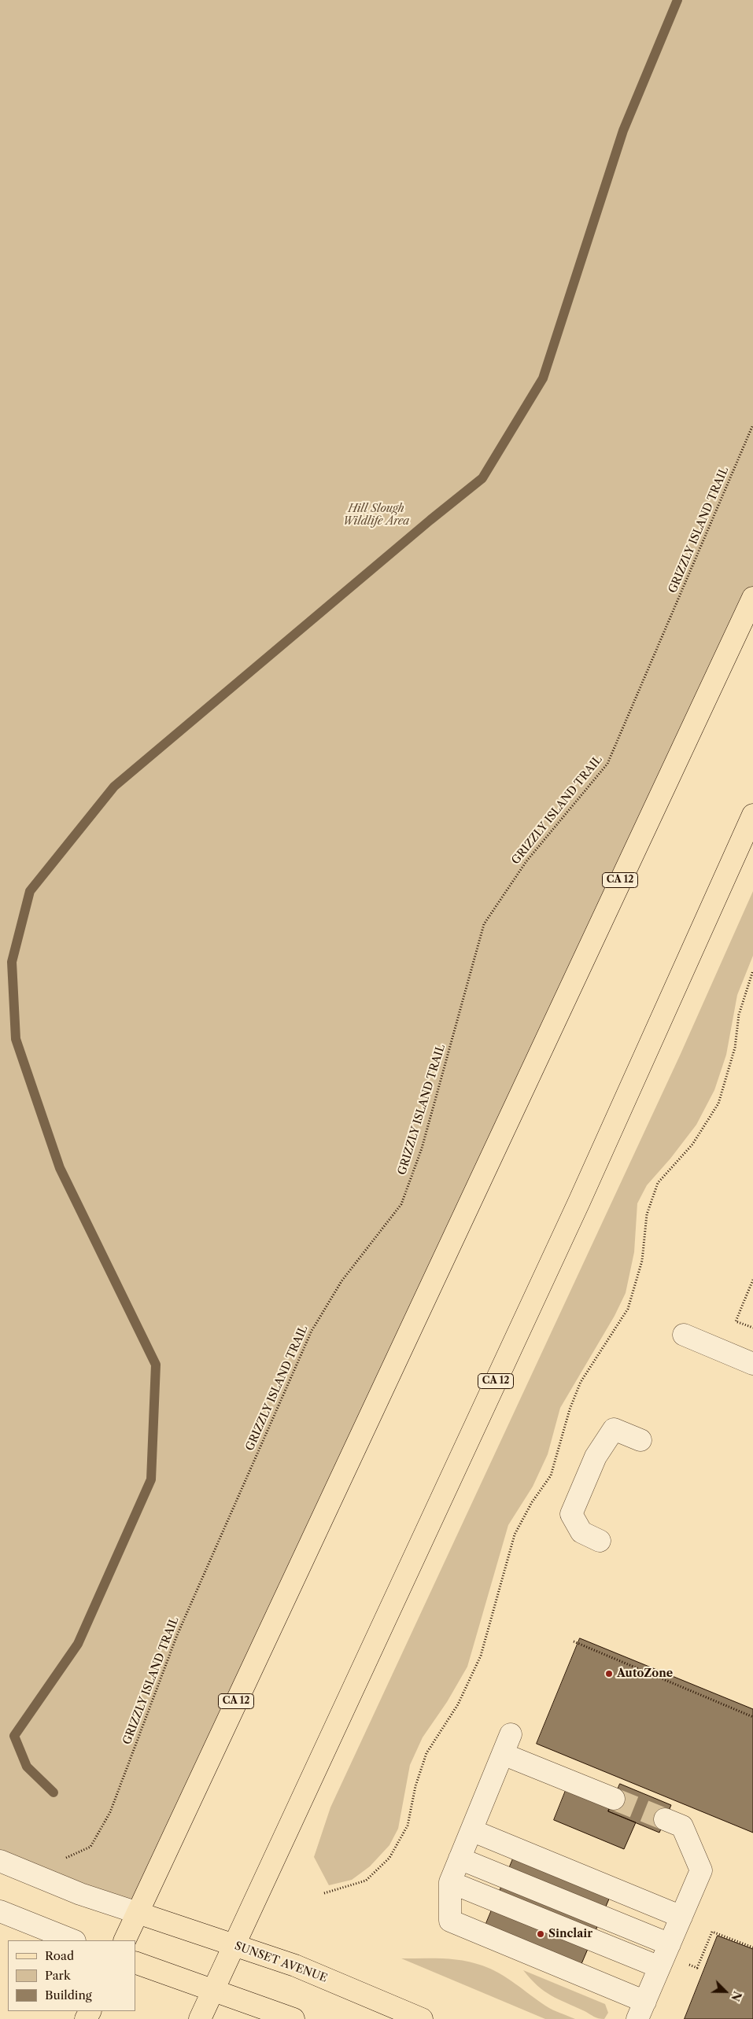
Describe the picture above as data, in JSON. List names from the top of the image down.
{
  "streets": {
    "main road": ["CA 12", "SUNSET AVENUE"],
    "path": ["GRIZZLY ISLAND TRAIL"]
  },
  "crossings": [
    ["CA 12", "SUNSET AVENUE"]
  ],
  "parks": ["Hill Slough Wildlife Area"],
  "places": ["AutoZone", "Sinclair"],
  "legend": ["Road", "Park", "Building"],
  "north": "bottom right"
}
